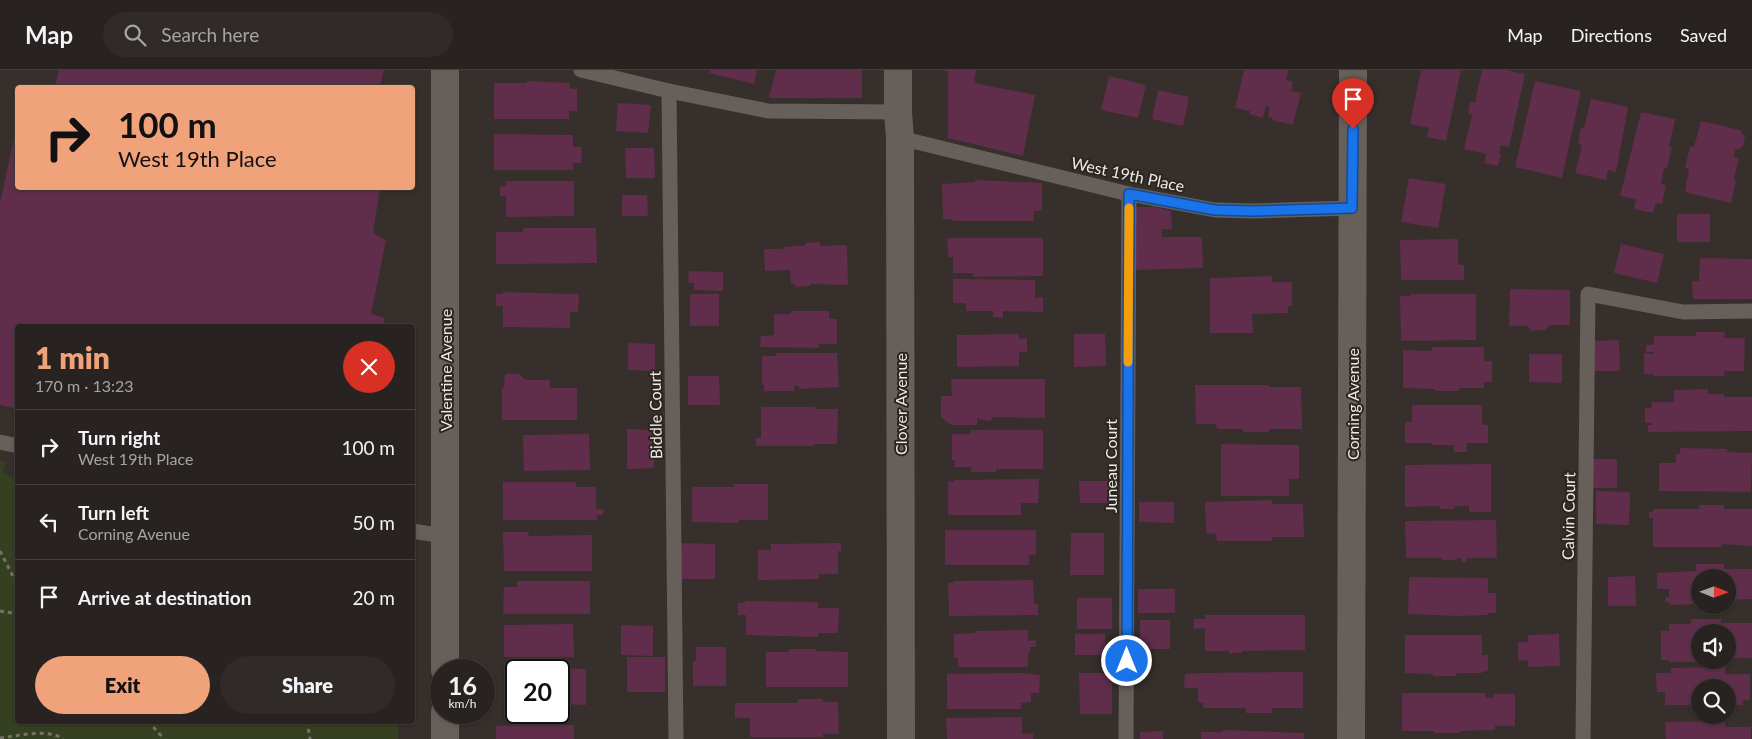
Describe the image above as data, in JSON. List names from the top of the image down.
{
  "streets": {
    "street": ["Valentine Avenue", "Clover Avenue", "Corning Avenue"],
    "lane": [
      "West 19th Place",
      "Biddle Court",
      "Juneau Court",
      "Calvin Court"
    ]
  },
  "crossings": [
    ["West 19th Place", "Clover Avenue"],
    ["West 19th Place", "Corning Avenue"],
    ["West 19th Place", "Biddle Court"],
    ["West 19th Place", "Juneau Court"]
  ],
  "north": "right",
  "page": {
    "header": "Map",
    "search": "Search here",
    "nav": ["Map", "Directions", "Saved"],
    "turn": ["100 m", "West 19th Place"],
    "heading": ["1 min", "170 m · 13:23"],
    "list": [
      {
        "name": "Turn right",
        "note": "West 19th Place",
        "value": "100 m"
      },
      {
        "name": "Turn left",
        "note": "Corning Avenue",
        "value": "50 m"
      },
      {
        "name": "Arrive at destination",
        "value": "20 m"
      }
    ],
    "buttons": ["Exit", "Share"],
    "speed": "16 km/h",
    "limit": "20"
  }
}
